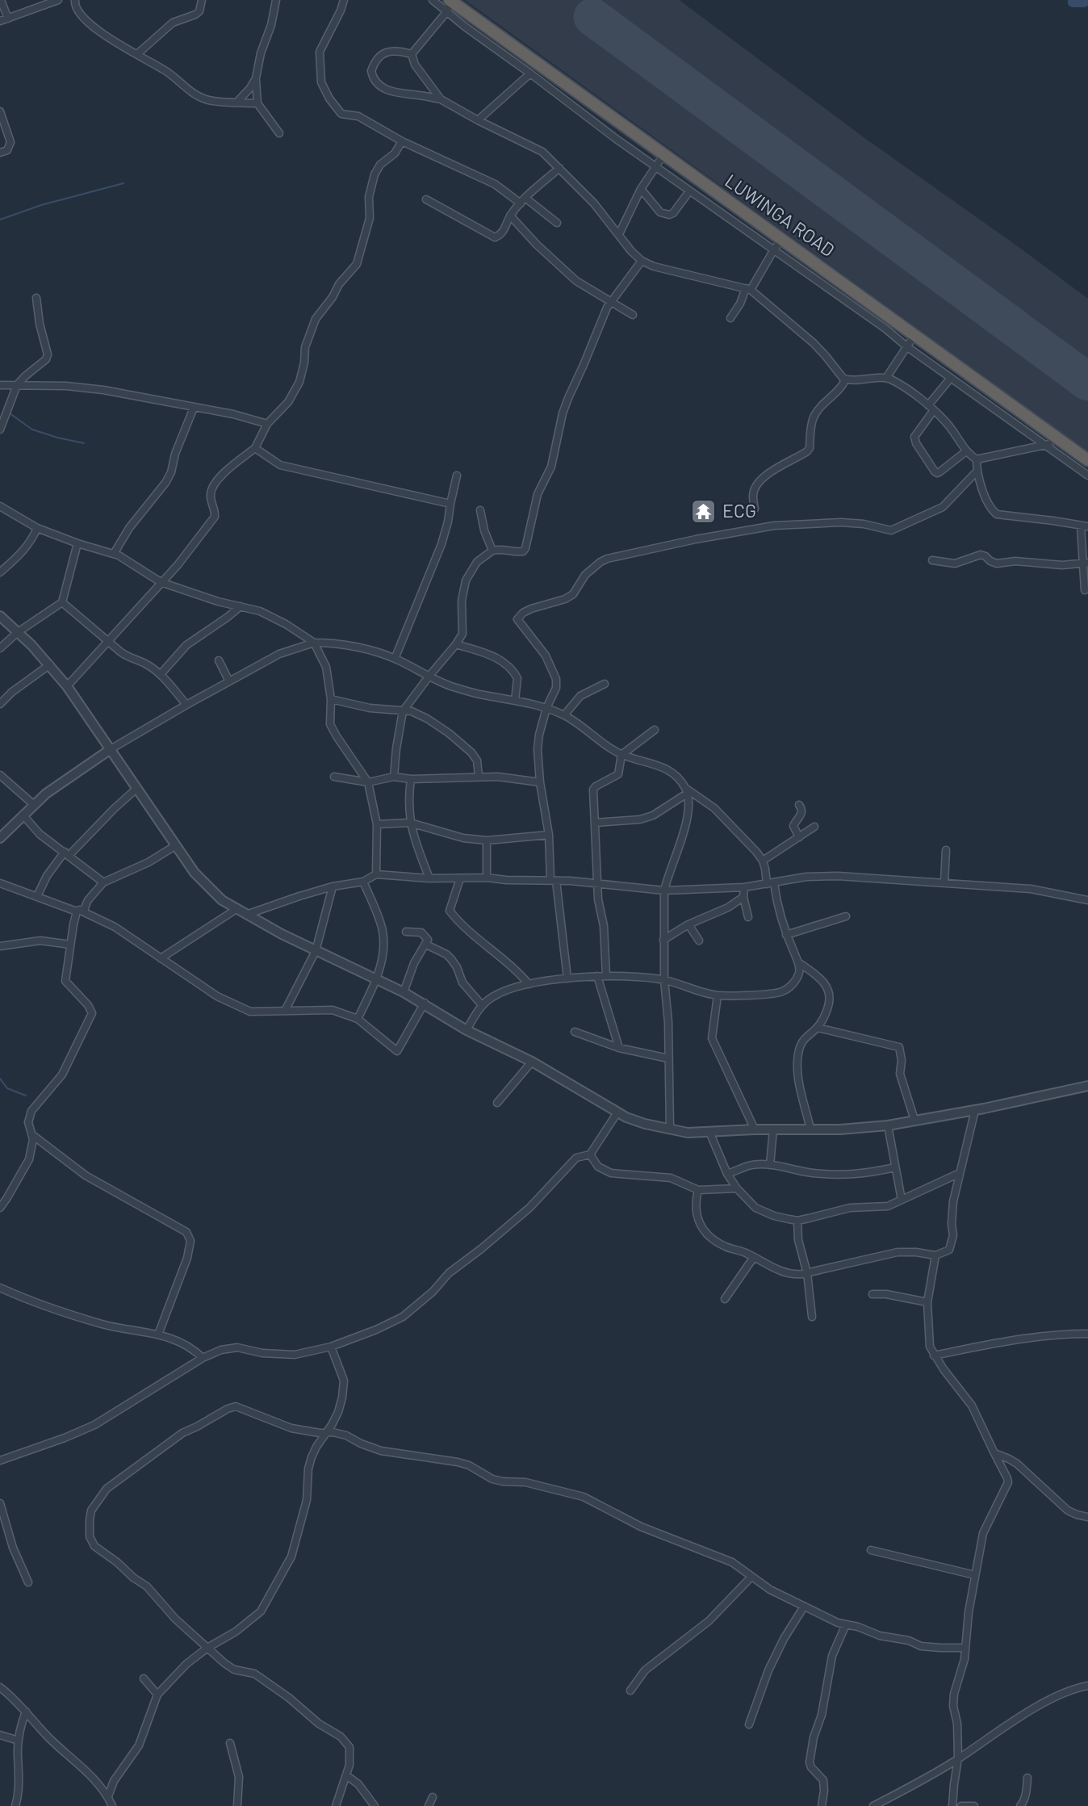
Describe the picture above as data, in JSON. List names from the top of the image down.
{
  "streets": {
    "highway": ["LUWINGA ROAD"]
  },
  "places": {
    "temple": ["ECG"]
  }
}
